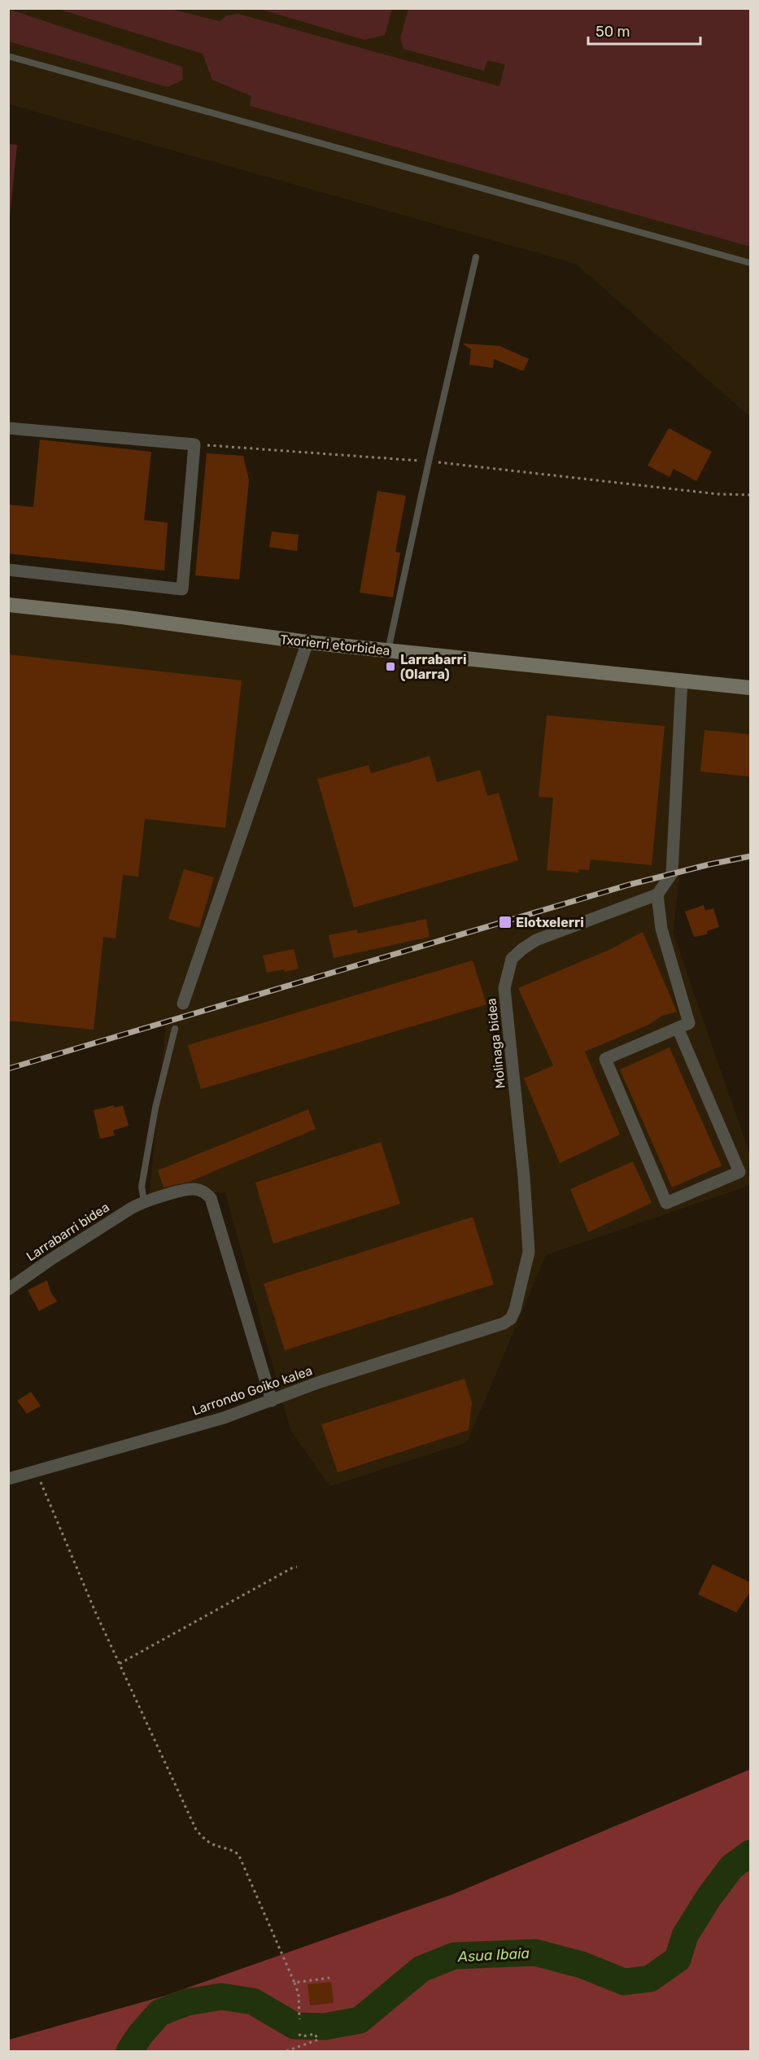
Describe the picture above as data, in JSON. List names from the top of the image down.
{
  "streets": {
    "street": [
      "Txorierri etorbidea",
      "Molinaga bidea",
      "Larrabarri bidea",
      "Larrondo Goiko kalea"
    ]
  },
  "crossings": [
    ["Molinaga bidea", "Larrondo Goiko kalea"],
    ["Larrabarri bidea", "Larrondo Goiko kalea"]
  ],
  "water": ["Asua Ibaia"],
  "places": {
    "transit": ["Larrabarri (Olarra)", "Elotxelerri"]
  },
  "scale_bar": "50 m"
}
